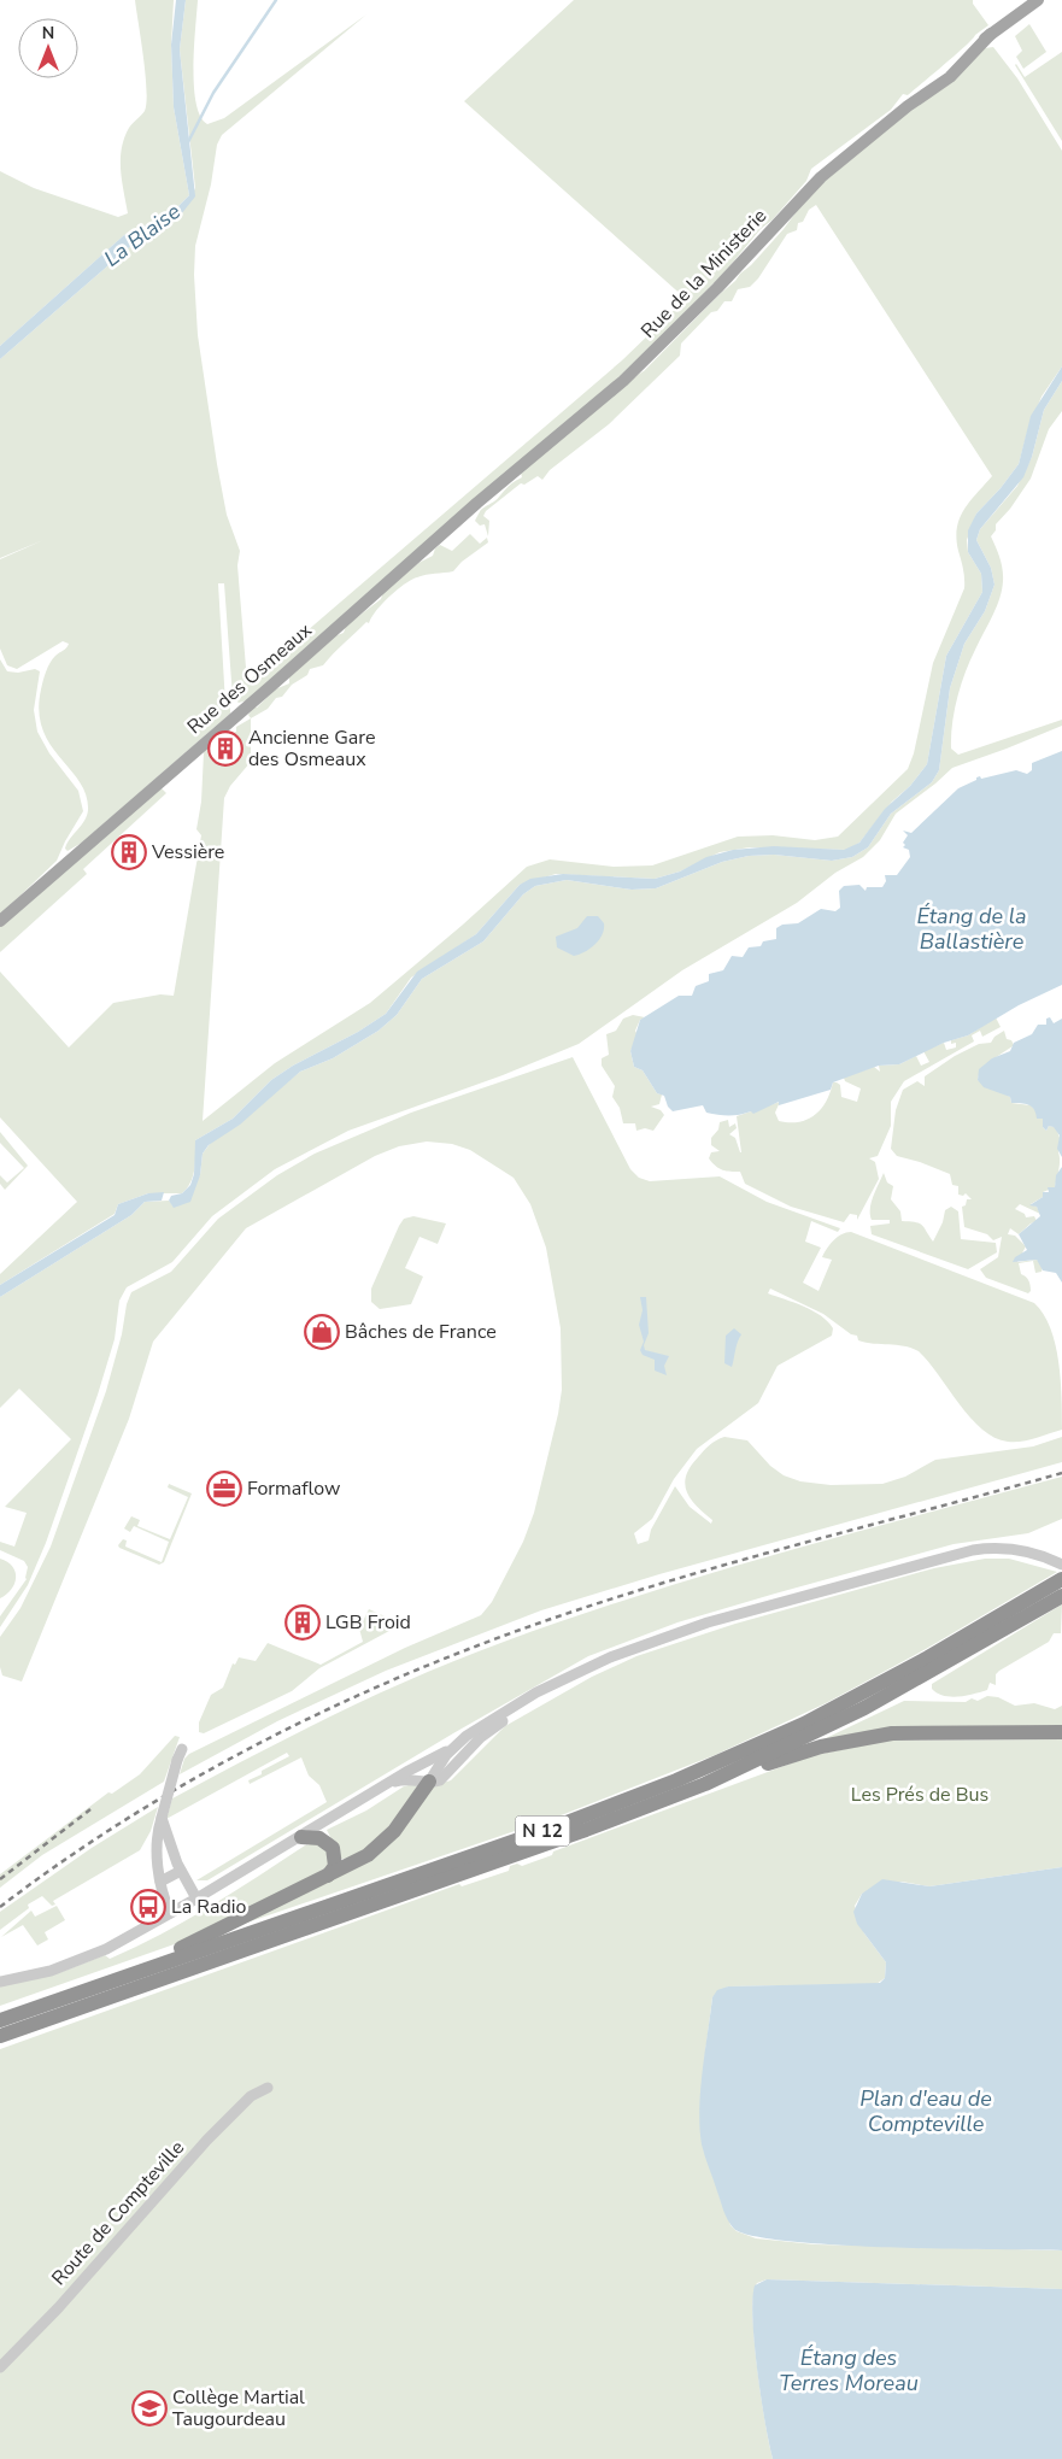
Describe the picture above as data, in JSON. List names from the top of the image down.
{
  "streets": {
    "highway": ["N 12"],
    "main road": ["Rue de la Ministerie", "Rue des Osmeaux"],
    "street": ["Route de Compteville"]
  },
  "crossings": [
    ["Rue de la Ministerie", "Rue des Osmeaux"]
  ],
  "water": [
    "La Blaise",
    "Étang de la Ballastière",
    "Plan d'eau de Compteville",
    "Étang des Terres Moreau"
  ],
  "parks": ["Les Prés de Bus"],
  "places": {
    "building": ["Ancienne Gare des Osmeaux", "Vessière", "LGB Froid"],
    "shop": ["Bâches de France"],
    "office": ["Formaflow"],
    "bus stop": ["La Radio"],
    "school or university": ["Collège Martial Taugourdeau"]
  },
  "north": "top"
}
